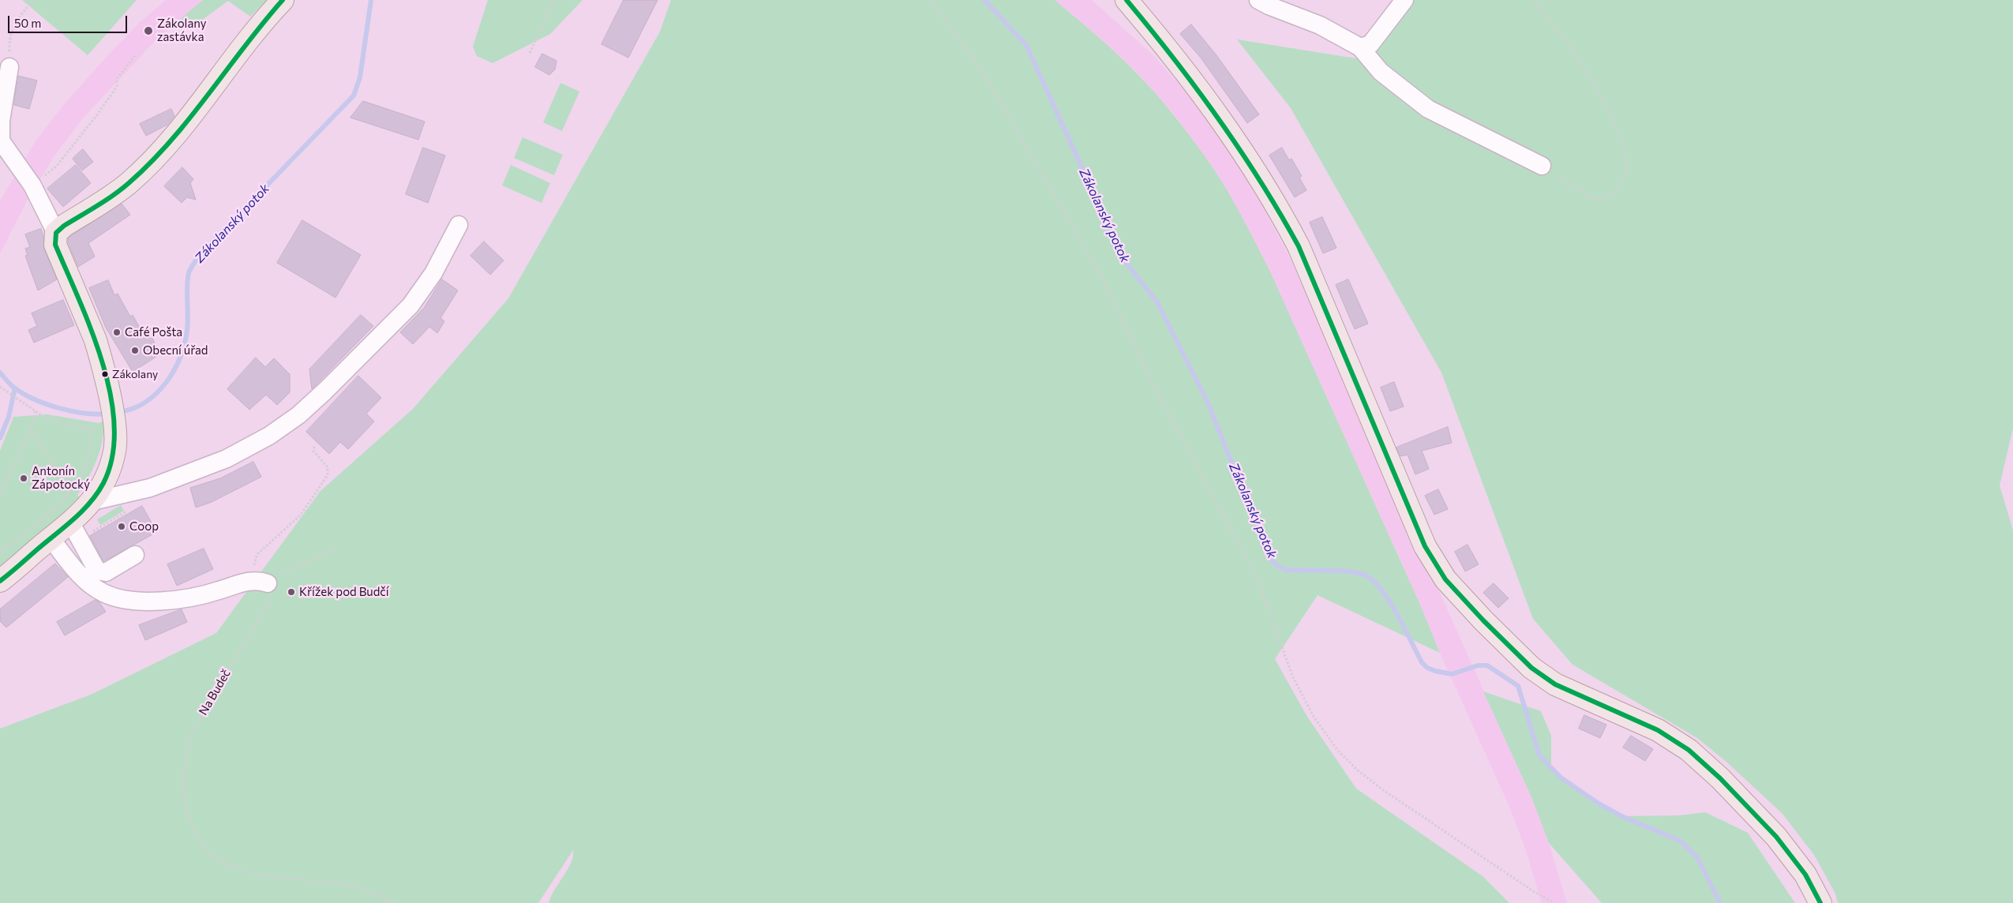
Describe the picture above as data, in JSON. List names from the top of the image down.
{
  "streets": {
    "path": ["Na Budeč"]
  },
  "water": ["Zákolanský potok"],
  "places": [
    "Zákolany zastávka",
    "Café Pošta",
    "Obecní úřad",
    "Zákolany",
    "Antonín Zápotocký",
    "Coop",
    "Křížek pod Budčí"
  ],
  "scale_bar": "50 m"
}
